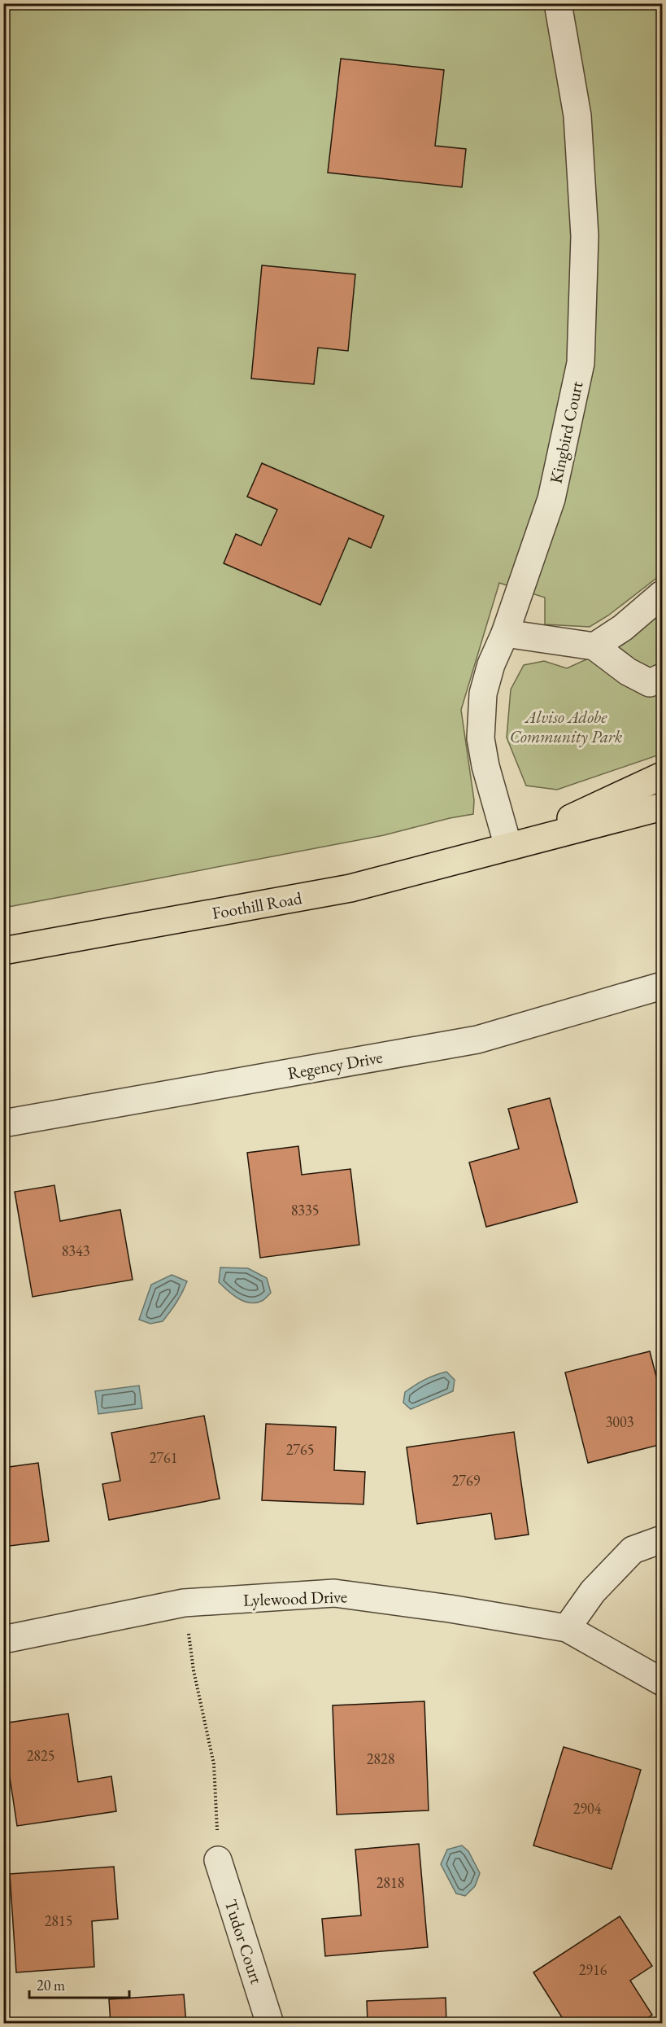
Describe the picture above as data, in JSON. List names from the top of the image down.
{
  "streets": {
    "main road": ["Foothill Road"],
    "street": [
      "Kingbird Court",
      "Regency Drive",
      "Lylewood Drive",
      "Tudor Court"
    ]
  },
  "crossings": [
    ["Kingbird Court", "Foothill Road"]
  ],
  "parks": ["Alviso Adobe Community Park"],
  "house_numbers": [
    "8335",
    "8343",
    "3003",
    "2765",
    "2761",
    "2769",
    "2825",
    "2828",
    "2904",
    "2818",
    "2815",
    "2916"
  ],
  "scale_bar": "20 m"
}
